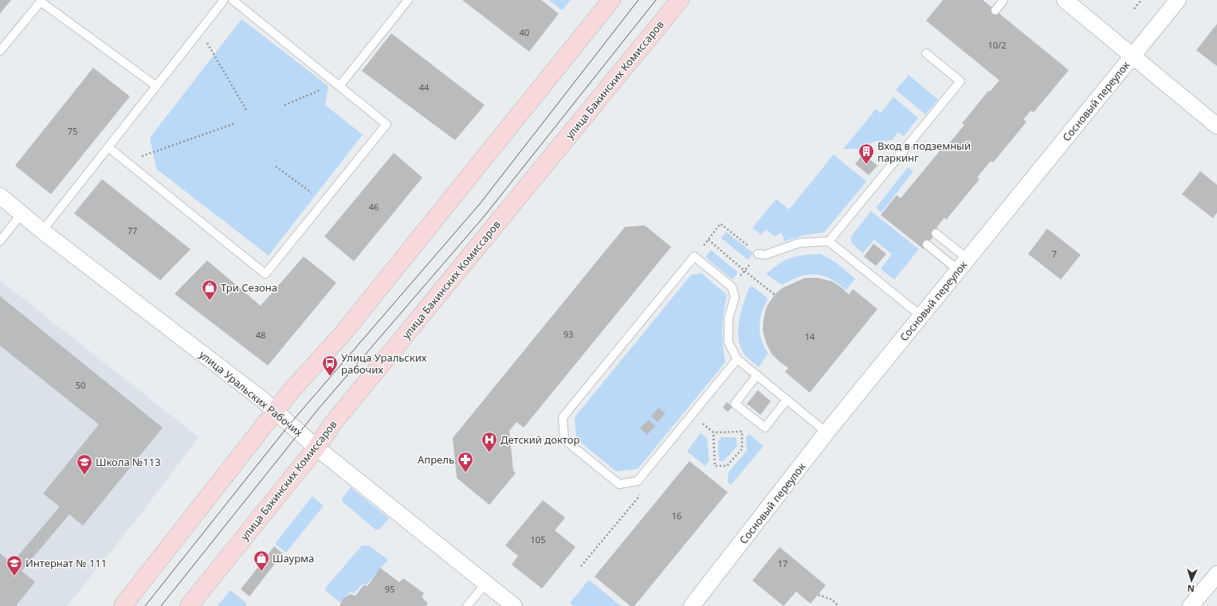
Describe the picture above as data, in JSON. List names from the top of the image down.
{
  "streets": {
    "main road": ["улица Бакинских Комиссаров"],
    "street": ["Сосновый переулок", "улица Уральских Рабочих"]
  },
  "crossings": [
    ["улица Бакинских Комиссаров", "улица Уральских Рабочих"]
  ],
  "places": {
    "building": ["Вход в подземный паркинг"],
    "shop": ["Три Сезона", "Шаурма"],
    "bus stop": ["Улица Уральских рабочих"],
    "hospital": ["Детский доктор"],
    "pharmacy": ["Апрель"],
    "school or university": ["Школа №113", "Интернат № 111"]
  },
  "house_numbers": [
    "40",
    "10/2",
    "44",
    "75",
    "46",
    "77",
    "7",
    "93",
    "48",
    "14",
    "50",
    "16",
    "105",
    "17",
    "95"
  ],
  "north": "bottom"
}
